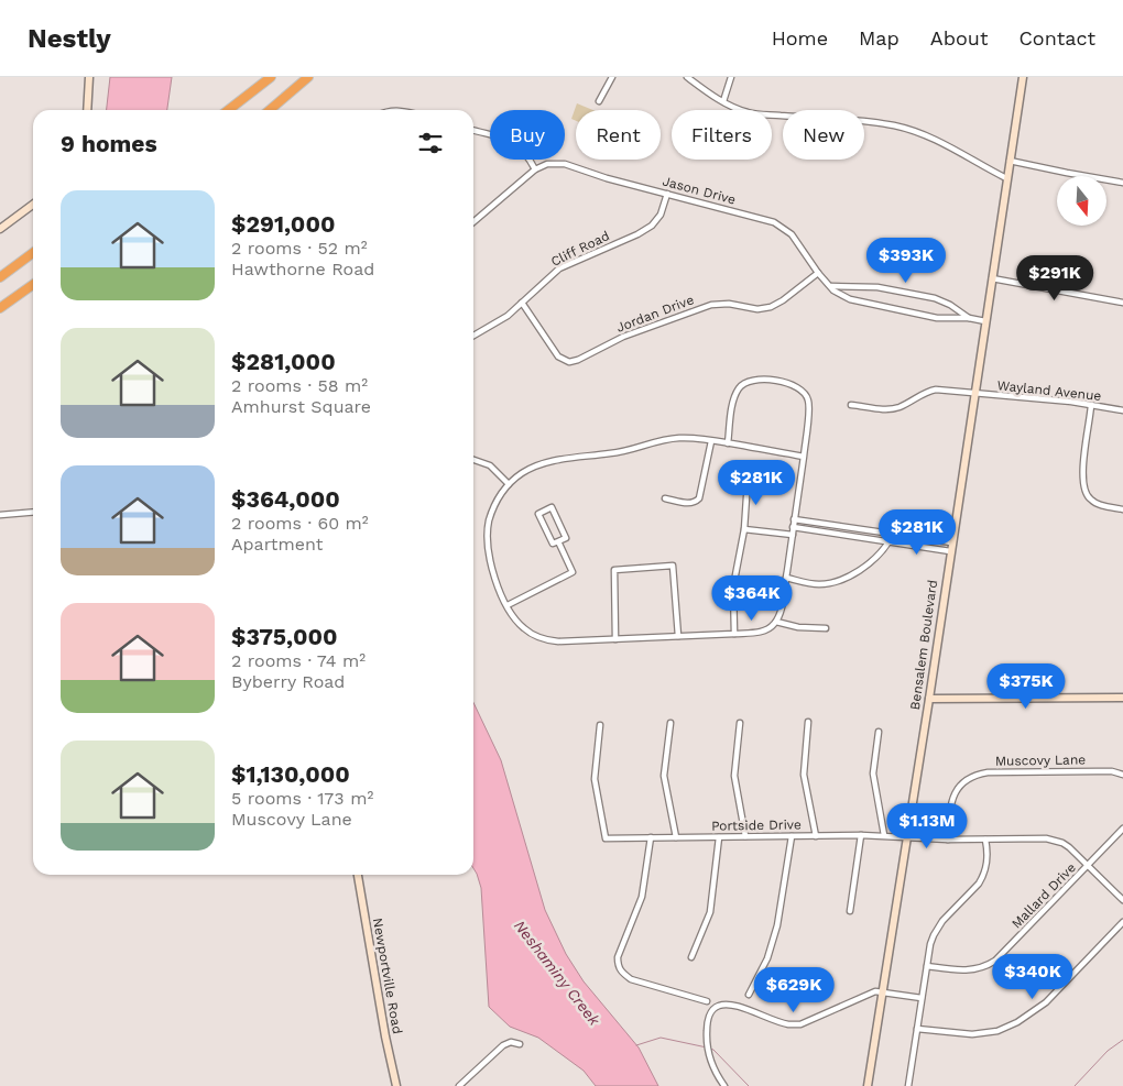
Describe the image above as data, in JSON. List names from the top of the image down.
{
  "streets": {
    "main road": ["Bensalem Boulevard", "Newportville Road"],
    "street": [
      "Jason Drive",
      "Cliff Road",
      "Jordan Drive",
      "Wayland Avenue",
      "Muscovy Lane",
      "Portside Drive",
      "Mallard Drive"
    ]
  },
  "crossings": [
    ["Jason Drive", "Cliff Road"],
    ["Jason Drive", "Jordan Drive"],
    ["Jason Drive", "Bensalem Boulevard"],
    ["Cliff Road", "Jordan Drive"],
    ["Wayland Avenue", "Bensalem Boulevard"],
    ["Bensalem Boulevard", "Portside Drive"]
  ],
  "water": ["Neshaminy Creek"],
  "north": "bottom",
  "page": {
    "header": "Nestly",
    "nav": [
      "Home",
      "Map",
      "About",
      "Contact"
    ],
    "chip": [
      "Buy",
      "Rent",
      "Filters",
      "New"
    ],
    "heading": "9 homes",
    "list": [
      {
        "name": "$291,000",
        "note": "2 rooms · 52 m² · Hawthorne Road"
      },
      {
        "name": "$281,000",
        "note": "2 rooms · 58 m² · Amhurst Square"
      },
      {
        "name": "$364,000",
        "note": "2 rooms · 60 m² · Apartment"
      },
      {
        "name": "$375,000",
        "note": "2 rooms · 74 m² · Byberry Road"
      },
      {
        "name": "$1,130,000",
        "note": "5 rooms · 173 m² · Muscovy Lane"
      }
    ],
    "price": [
      "$393K",
      "$291K",
      "$281K",
      "$281K",
      "$364K",
      "$375K",
      "$1.13M",
      "$340K",
      "$629K"
    ]
  }
}
